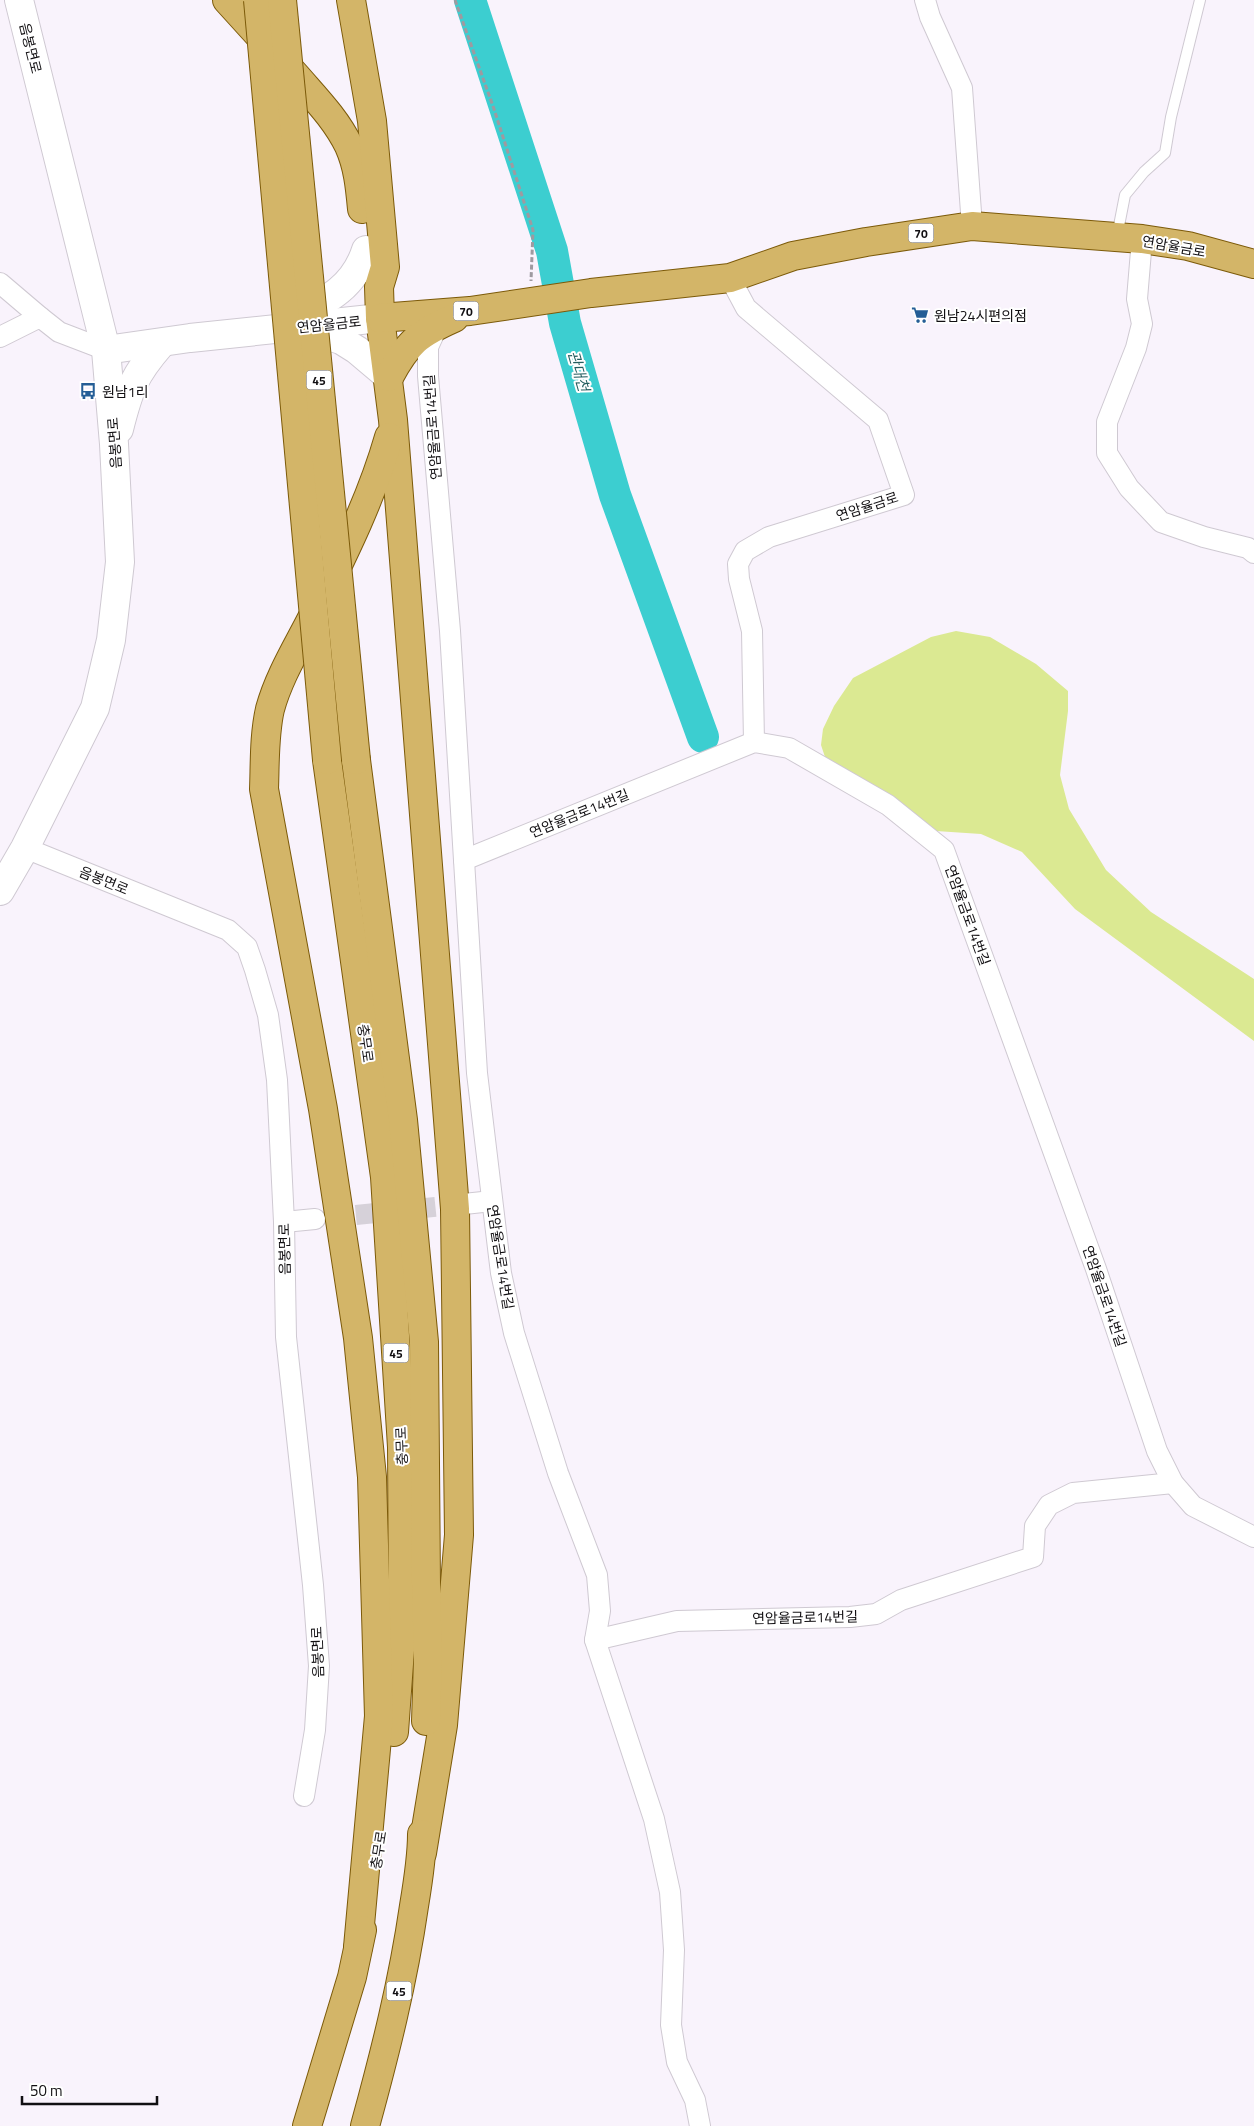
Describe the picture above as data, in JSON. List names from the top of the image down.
{
  "streets": {
    "main road": [
      "70",
      "연암율금로",
      "45",
      "충무로"
    ],
    "street": ["음봉면로", "연암율금로14번길"]
  },
  "crossings": [
    ["음봉면로", "연암율금로"],
    ["연암율금로", "연암율금로14번길"]
  ],
  "water": ["관대천"],
  "places": {
    "supermarket": ["원남24시편의점"],
    "bus stop": ["원남1리"]
  },
  "scale_bar": "50 m"
}
